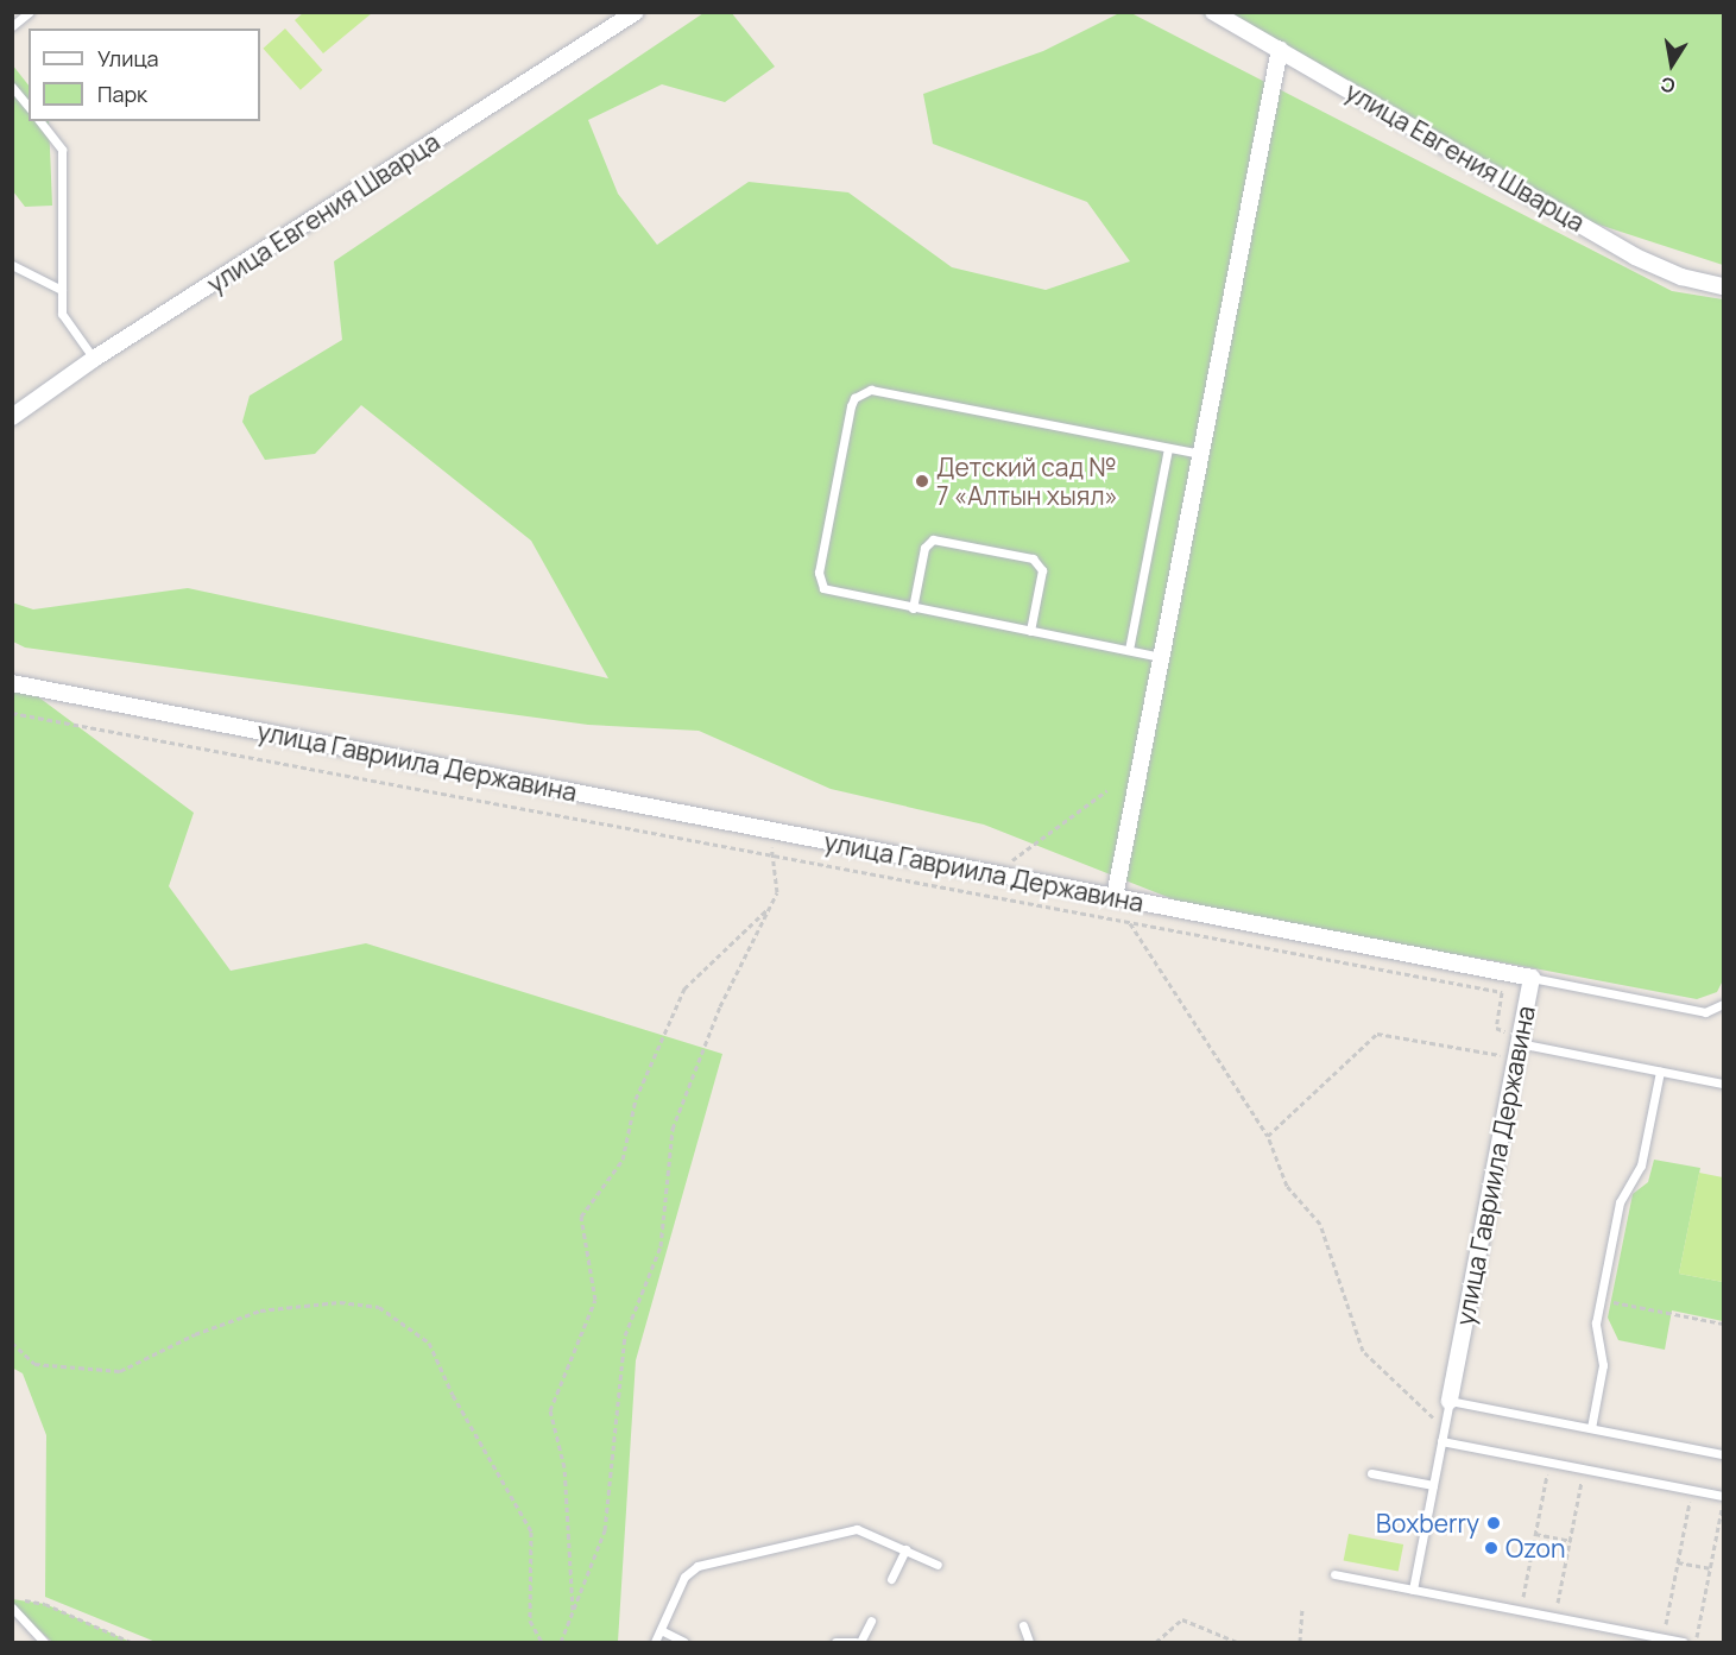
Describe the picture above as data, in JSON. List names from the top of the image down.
{
  "streets": {
    "street": ["улица Евгения Шварца", "улица Гавриила Державина"]
  },
  "places": ["Детский сад № 7 «Алтын хыял»", "Boxberry", "Ozon"],
  "legend": ["Улица", "Парк"],
  "north": "bottom"
}
